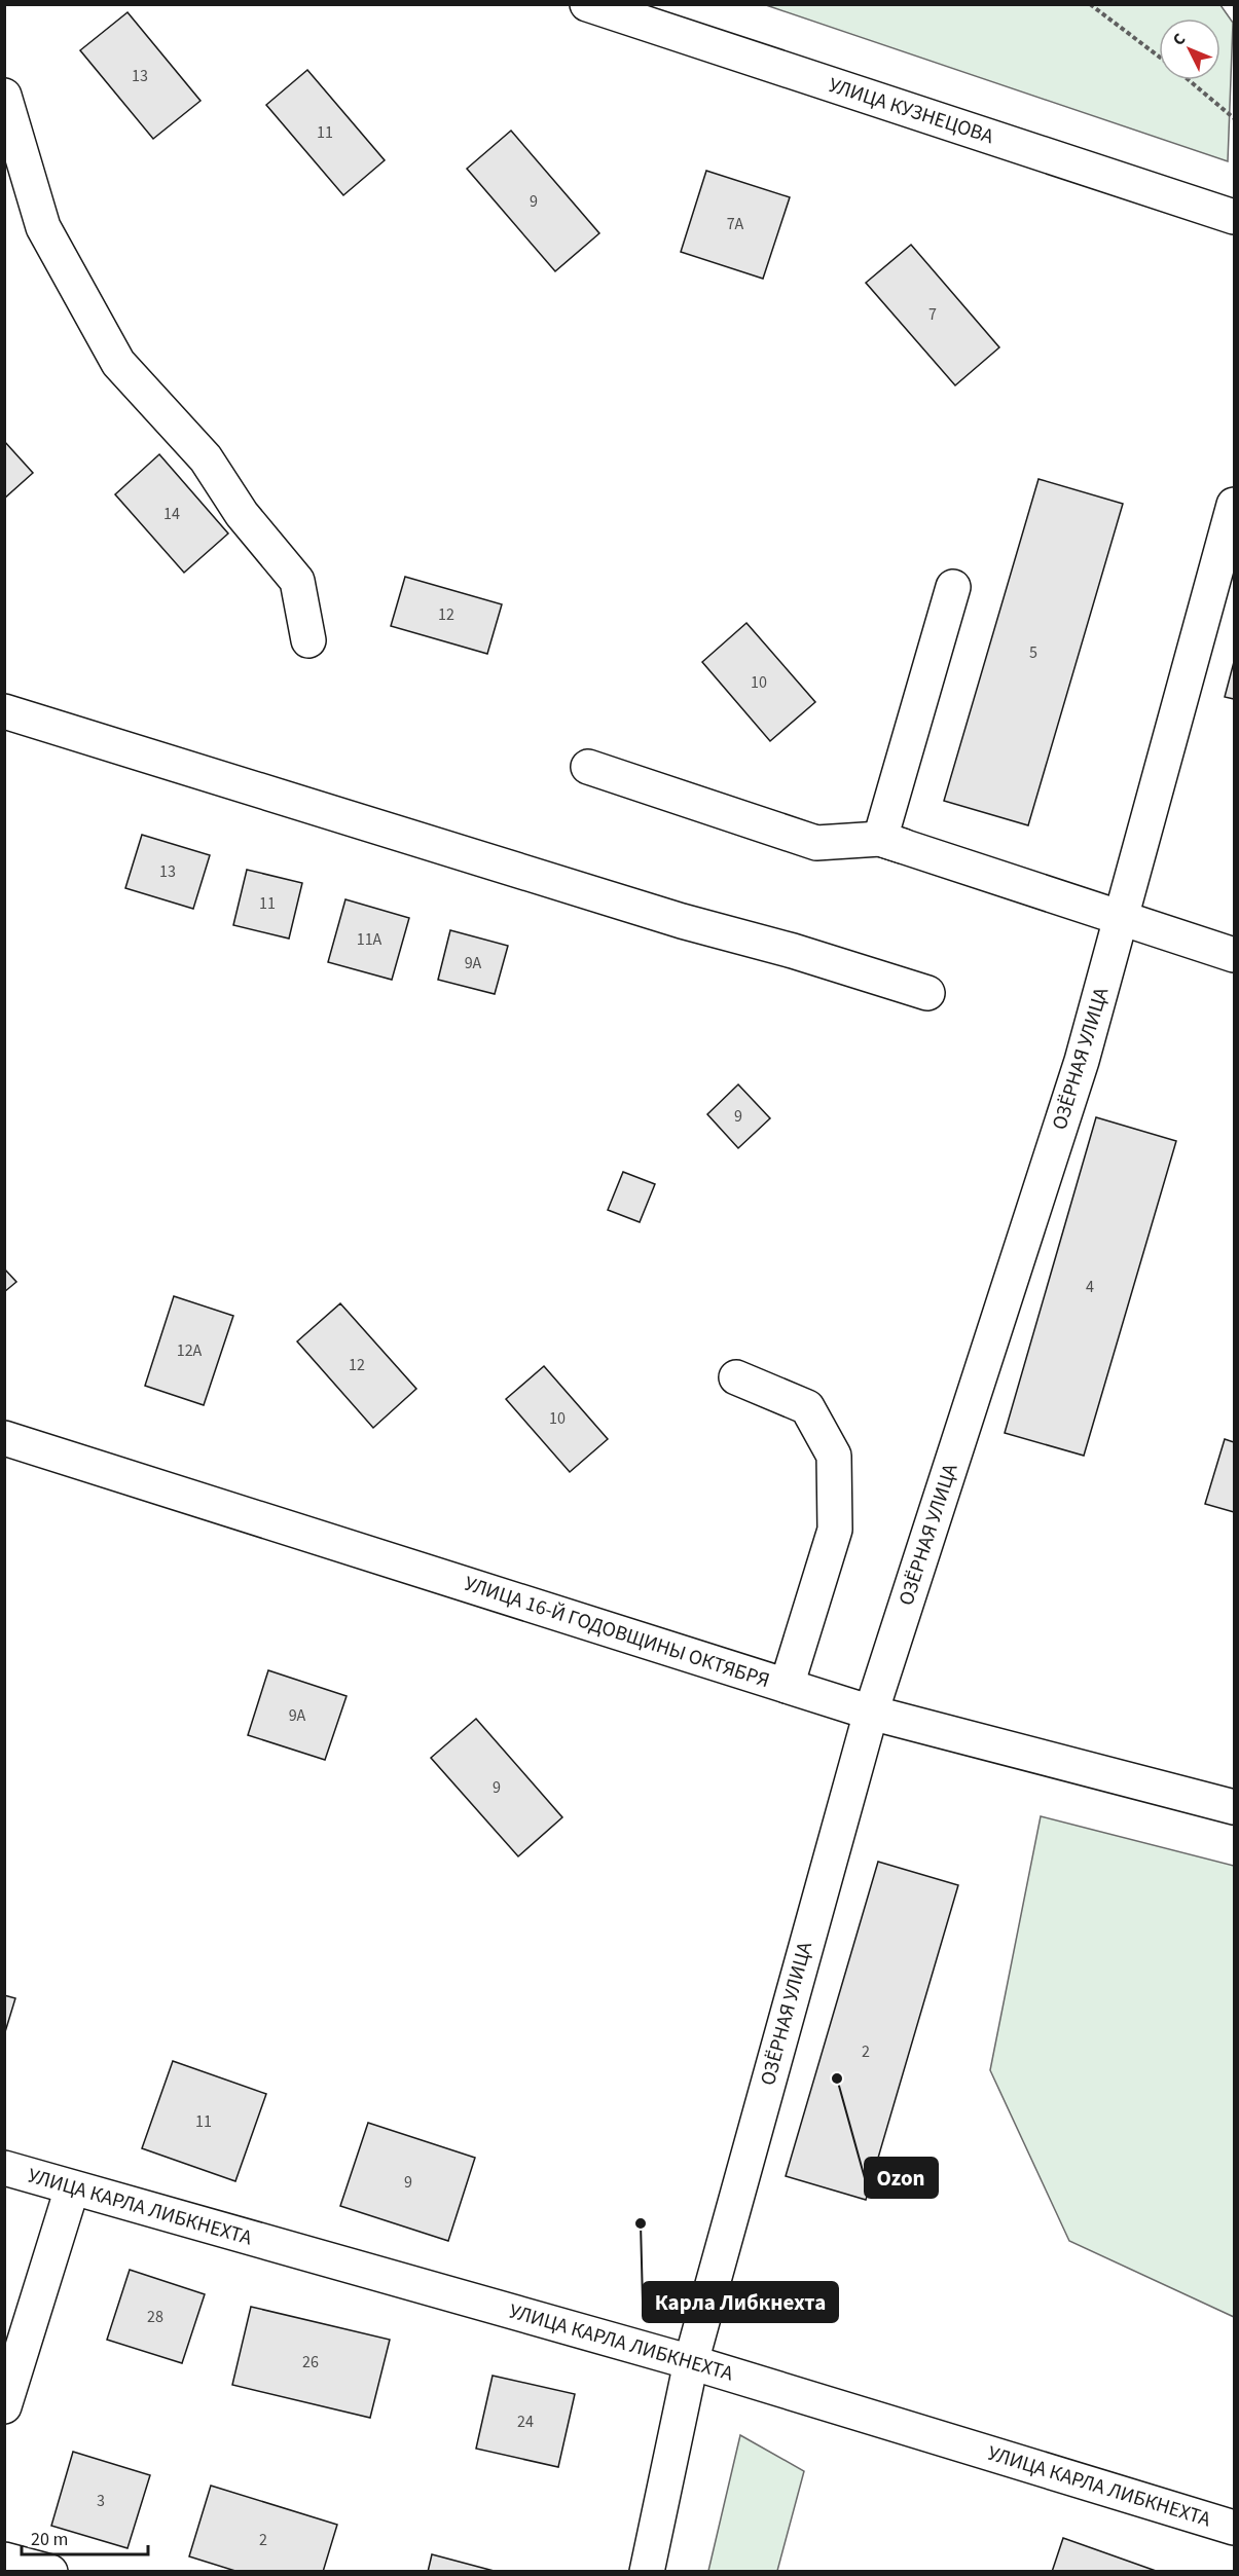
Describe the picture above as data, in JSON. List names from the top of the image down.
{
  "streets": {
    "street": [
      "УЛИЦА КУЗНЕЦОВА",
      "ОЗЁРНАЯ УЛИЦА",
      "УЛИЦА 16-Й ГОДОВЩИНЫ ОКТЯБРЯ",
      "УЛИЦА КАРЛА ЛИБКНЕХТА"
    ]
  },
  "crossings": [
    ["ОЗЁРНАЯ УЛИЦА", "УЛИЦА 16-Й ГОДОВЩИНЫ ОКТЯБРЯ"],
    ["ОЗЁРНАЯ УЛИЦА", "УЛИЦА КАРЛА ЛИБКНЕХТА"]
  ],
  "places": ["Ozon", "Карла Либкнехта"],
  "house_numbers": [
    "13",
    "11",
    "9",
    "7А",
    "7",
    "14",
    "12",
    "5",
    "10",
    "13",
    "11",
    "11А",
    "9А",
    "9",
    "4",
    "12А",
    "12",
    "10",
    "9А",
    "9",
    "2",
    "11",
    "9",
    "28",
    "26",
    "24",
    "3",
    "2"
  ],
  "scale_bar": "20 m",
  "north": "top left"
}
